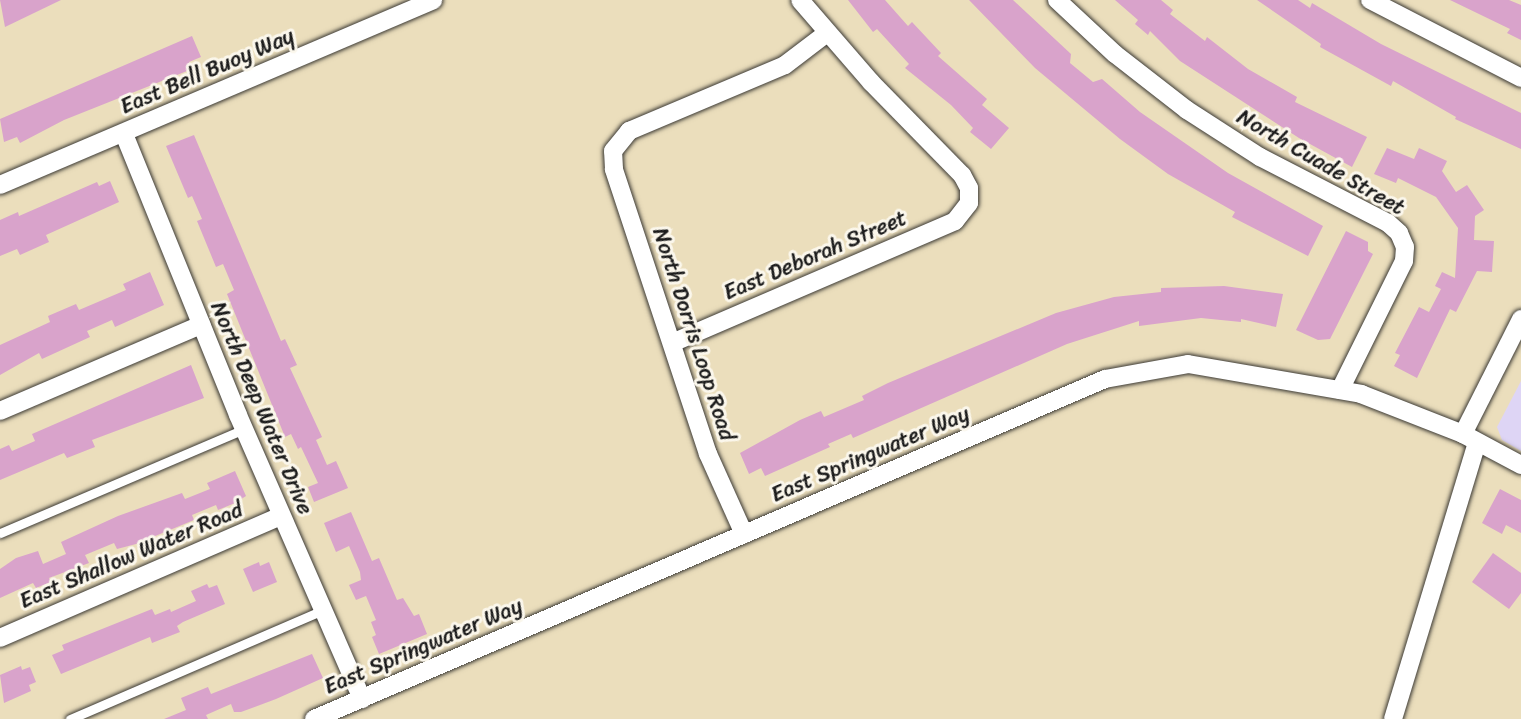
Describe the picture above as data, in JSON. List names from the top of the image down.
{
  "streets": {
    "street": [
      "East Bell Buoy Way",
      "North Cuade Street",
      "East Deborah Street",
      "North Dorris Loop Road",
      "North Deep Water Drive",
      "East Springwater Way",
      "East Shallow Water Road"
    ]
  },
  "crossings": [
    ["East Bell Buoy Way", "North Deep Water Drive"],
    ["North Cuade Street", "East Springwater Way"],
    ["East Deborah Street", "North Dorris Loop Road"],
    ["North Dorris Loop Road", "East Springwater Way"],
    ["North Deep Water Drive", "East Springwater Way"],
    ["North Deep Water Drive", "East Shallow Water Road"]
  ]
}
